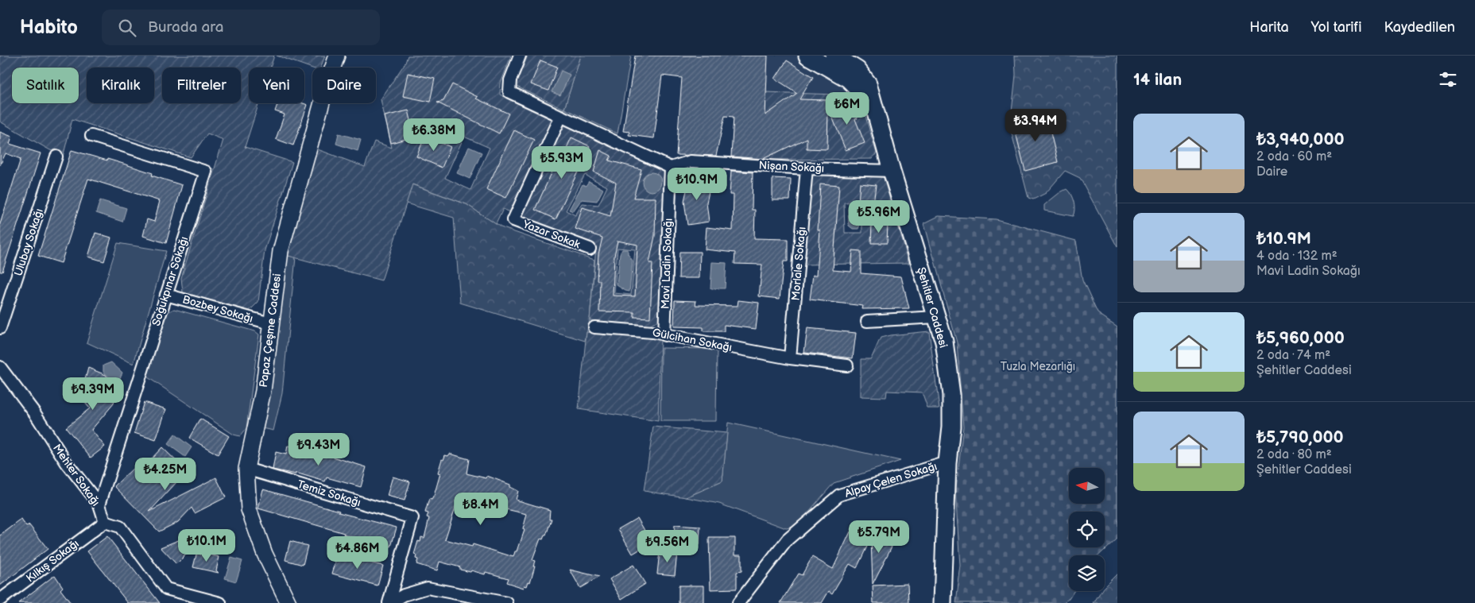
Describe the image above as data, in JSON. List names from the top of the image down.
{
  "streets": {
    "main road": ["Şehitler Caddesi"],
    "street": [
      "Nişan Sokağı",
      "Yazar Sokak",
      "Ulubay Sokağı",
      "Mavi Ladin Sokağı",
      "Morlale Sokağı",
      "Soğukpınar Sokağı",
      "Bozbey Sokağı",
      "Papaz Çeşme Caddesi",
      "Gülcihan Sokağı",
      "Mehter Sokağı",
      "Alpay Çelen Sokağı",
      "Temiz Sokağı",
      "Kılkış Sokağı"
    ]
  },
  "crossings": [
    ["Nişan Sokağı", "Mavi Ladin Sokağı"],
    ["Nişan Sokağı", "Morlale Sokağı"],
    ["Nişan Sokağı", "Şehitler Caddesi"],
    ["Mavi Ladin Sokağı", "Gülcihan Sokağı"],
    ["Morlale Sokağı", "Gülcihan Sokağı"],
    ["Soğukpınar Sokağı", "Bozbey Sokağı"],
    ["Soğukpınar Sokağı", "Mehter Sokağı"],
    ["Şehitler Caddesi", "Alpay Çelen Sokağı"],
    ["Bozbey Sokağı", "Papaz Çeşme Caddesi"],
    ["Papaz Çeşme Caddesi", "Temiz Sokağı"],
    ["Mehter Sokağı", "Kılkış Sokağı"]
  ],
  "parks": ["Tuzla Mezarlığı"],
  "north": "left",
  "page": {
    "header": "Habito",
    "search": "Burada ara",
    "nav": ["Harita", "Yol tarifi", "Kaydedilen"],
    "heading": "14 ilan",
    "chip": [
      "Satılık",
      "Kiralık",
      "Filtreler",
      "Yeni",
      "Daire"
    ],
    "price": [
      "₺6M",
      "₺3.94M",
      "₺6.38M",
      "₺5.93M",
      "₺10.9M",
      "₺5.96M",
      "₺9.39M",
      "₺9.43M",
      "₺4.25M",
      "₺8.4M",
      "₺5.79M",
      "₺10.1M",
      "₺9.56M",
      "₺4.86M"
    ],
    "list": [
      {
        "name": "₺3,940,000",
        "note": "2 oda · 60 m² · Daire"
      },
      {
        "name": "₺10.9M",
        "note": "4 oda · 132 m² · Mavi Ladin Sokağı"
      },
      {
        "name": "₺5,960,000",
        "note": "2 oda · 74 m² · Şehitler Caddesi"
      },
      {
        "name": "₺5,790,000",
        "note": "2 oda · 80 m² · Şehitler Caddesi"
      }
    ]
  }
}
